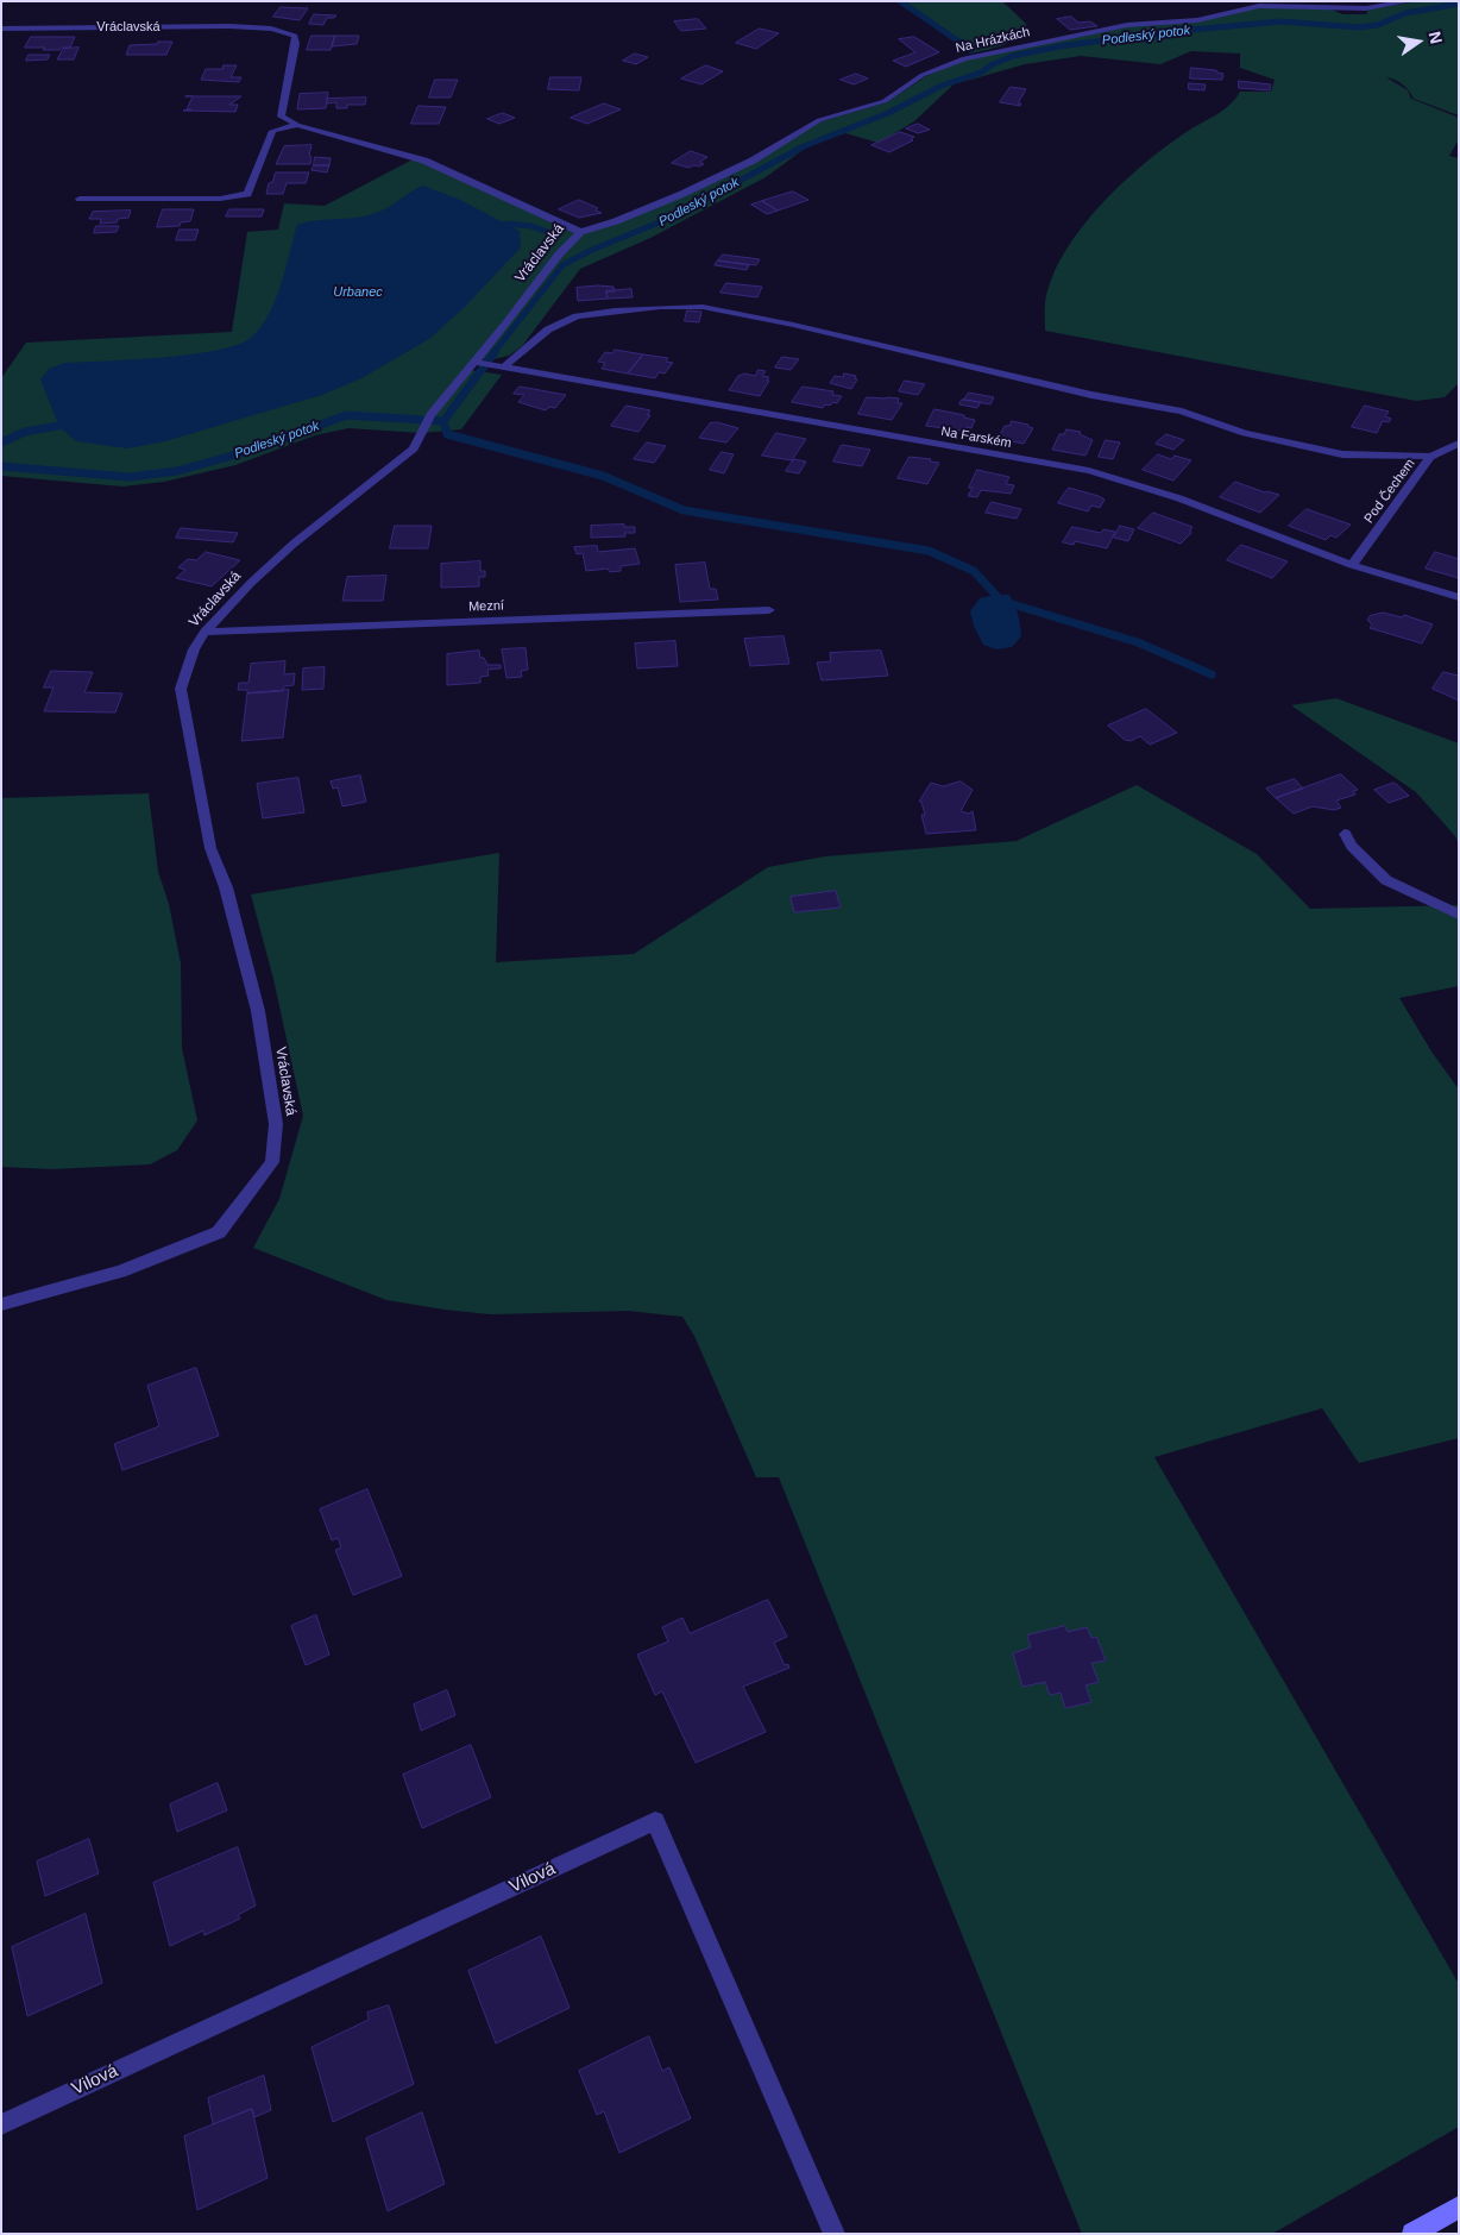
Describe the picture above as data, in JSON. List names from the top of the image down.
{
  "streets": {
    "street": [
      "Vráclavská",
      "Na Hrázkách",
      "Na Farském",
      "Pod Čechem",
      "Mezní",
      "Vilová"
    ]
  },
  "crossings": [
    ["Vráclavská", "Na Hrázkách"],
    ["Vráclavská", "Na Farském"],
    ["Vráclavská", "Mezní"],
    ["Na Farském", "Pod Čechem"]
  ],
  "water": ["Podleský potok", "Urbanec"],
  "north": "right"
}
